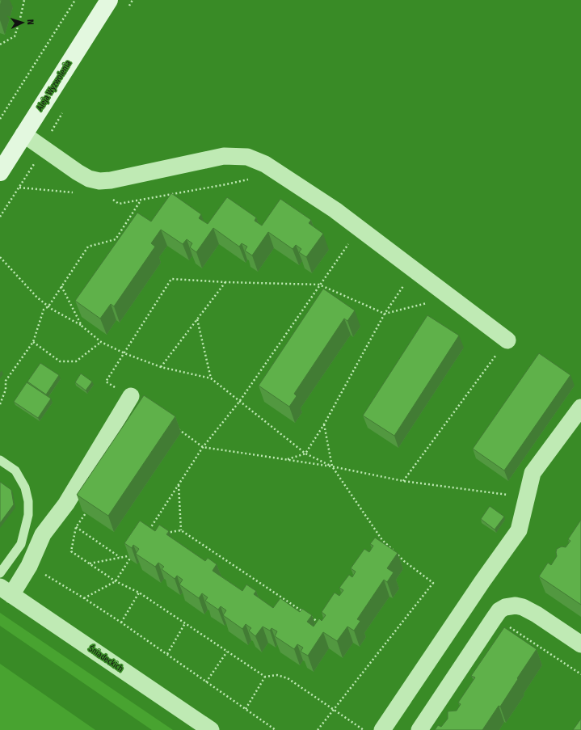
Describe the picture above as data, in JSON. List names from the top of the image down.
{
  "streets": {
    "street": ["Aleja Wyzwolenia", "Śniadeckich"]
  },
  "north": "right"
}
